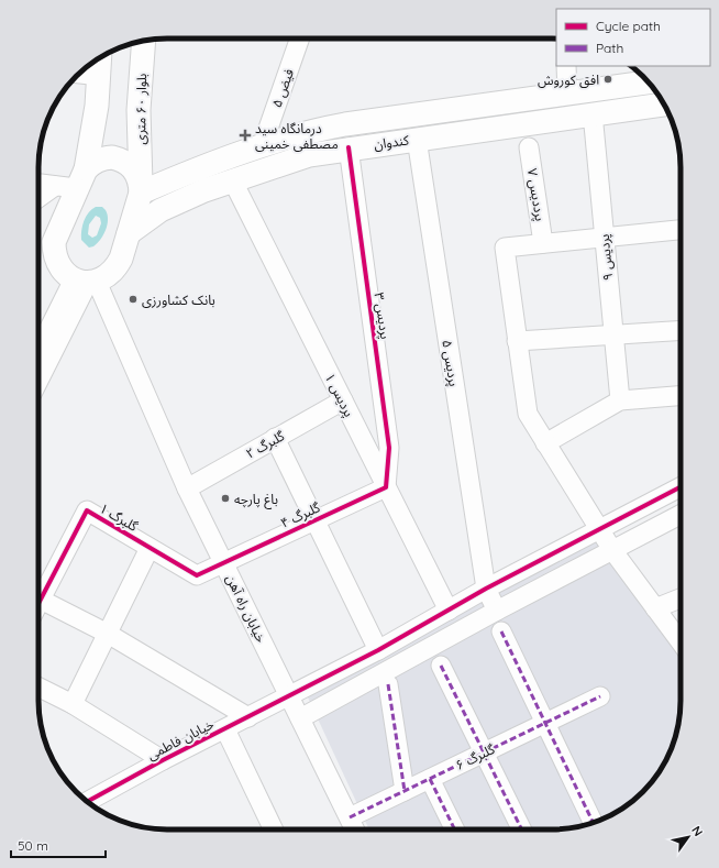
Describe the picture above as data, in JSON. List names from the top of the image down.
{
  "streets": {
    "main road": ["بلوار ۶۰ متری", "کندوان"],
    "street": [
      "فیض ۵",
      "پرددیس ۷",
      "پردیس ۹",
      "پردیس ۳",
      "پردیس ۵",
      "پردیس ۱",
      "گلبرگ ۲",
      "گلبرگ ۴",
      "گلبرگ ۱",
      "خیابان راه آهن",
      "خیابان فاطمی",
      "گلبرگ ۶"
    ]
  },
  "crossings": [
    ["فیض ۵", "کندوان"],
    ["بلوار ۶۰ متری", "کندوان"],
    ["بلوار ۶۰ متری", "خیابان راه آهن"],
    ["کندوان", "پردیس ۹"],
    ["کندوان", "پردیس ۳"],
    ["کندوان", "پردیس ۵"],
    ["کندوان", "پردیس ۱"],
    ["کندوان", "خیابان راه آهن"],
    ["پردیس ۳", "پردیس ۱"],
    ["پردیس ۳", "گلبرگ ۴"],
    ["پردیس ۵", "خیابان فاطمی"],
    ["پردیس ۱", "گلبرگ ۲"],
    ["پردیس ۱", "گلبرگ ۴"],
    ["پردیس ۱", "خیابان فاطمی"],
    ["گلبرگ ۲", "خیابان راه آهن"],
    ["گلبرگ ۴", "گلبرگ ۱"],
    ["گلبرگ ۴", "خیابان راه آهن"],
    ["گلبرگ ۱", "خیابان راه آهن"],
    ["خیابان راه آهن", "خیابان فاطمی"],
    ["خیابان راه آهن", "گلبرگ ۶"]
  ],
  "places": {
    "other": ["افق کوروش", "بانک کشاورزی", "باغ پارچه"],
    "health": ["درمانگاه سید مصطفی خمینی"]
  },
  "legend": ["Cycle path", "Path"],
  "scale_bar": "50 m",
  "north": "top right"
}
